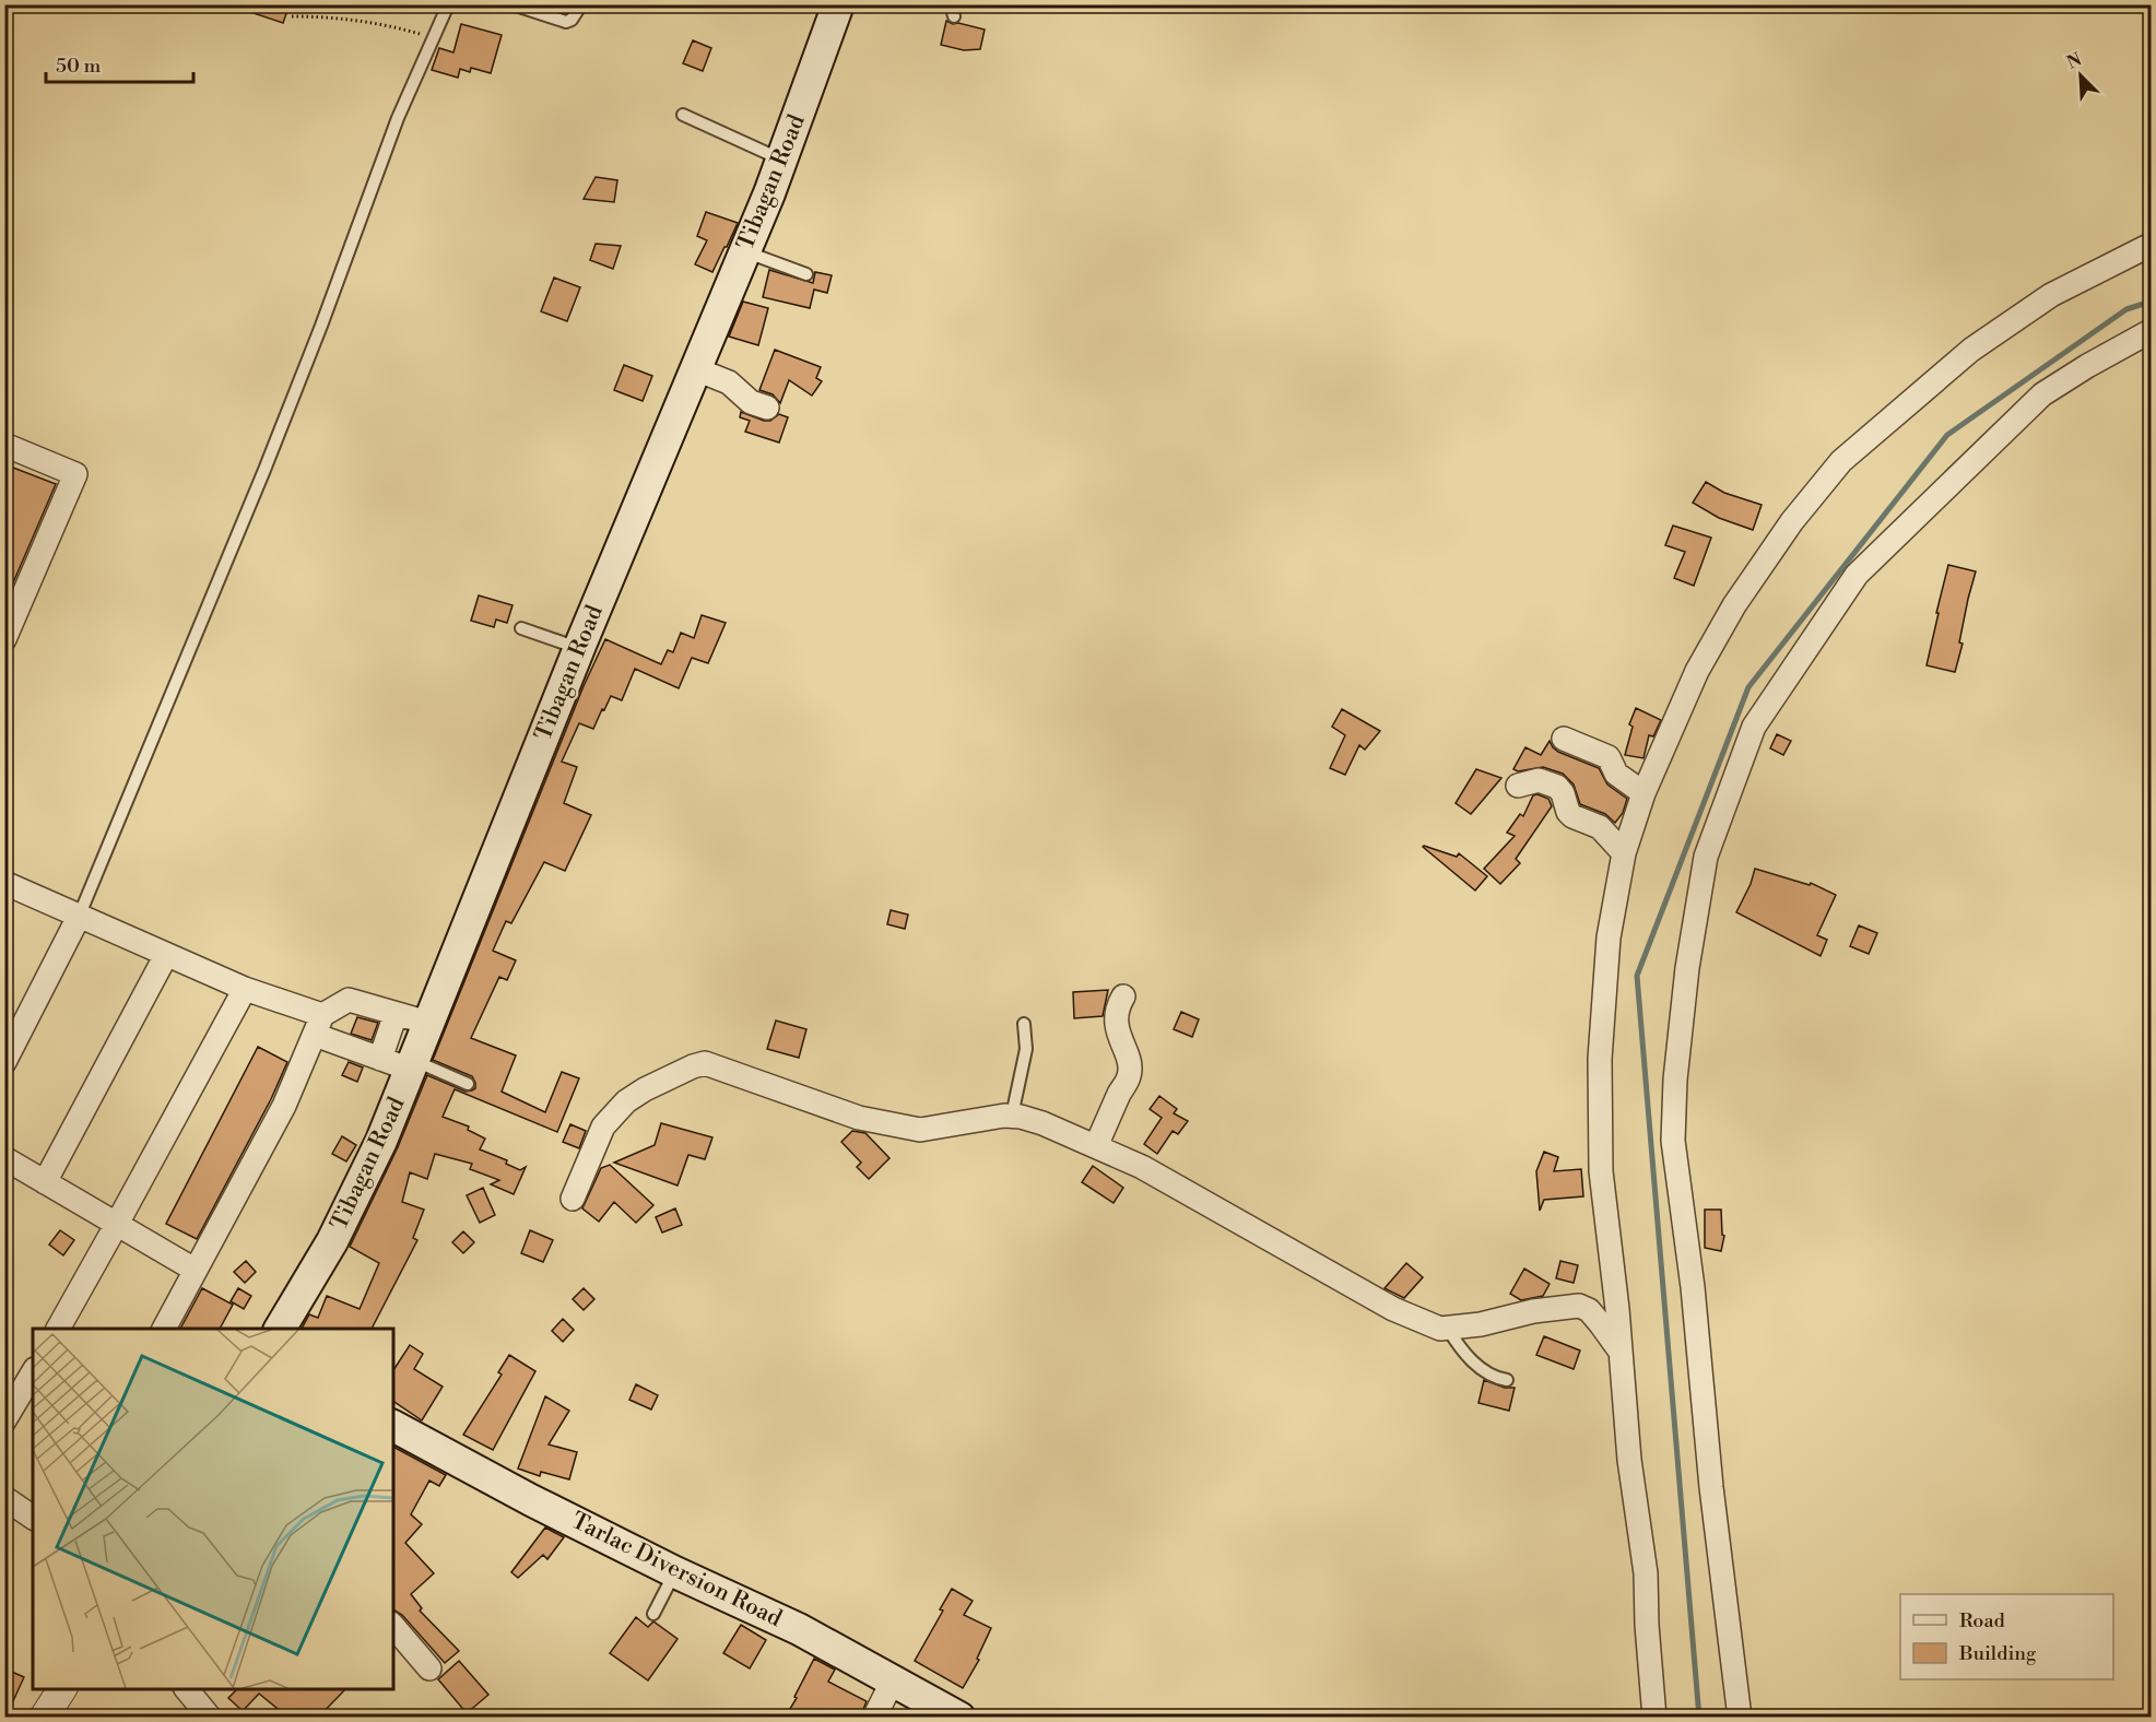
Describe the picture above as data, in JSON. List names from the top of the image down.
{
  "streets": {
    "main road": ["Tibagan Road", "Tarlac Diversion Road"]
  },
  "legend": ["Road", "Building"],
  "scale_bar": "50 m",
  "north": "top left"
}
